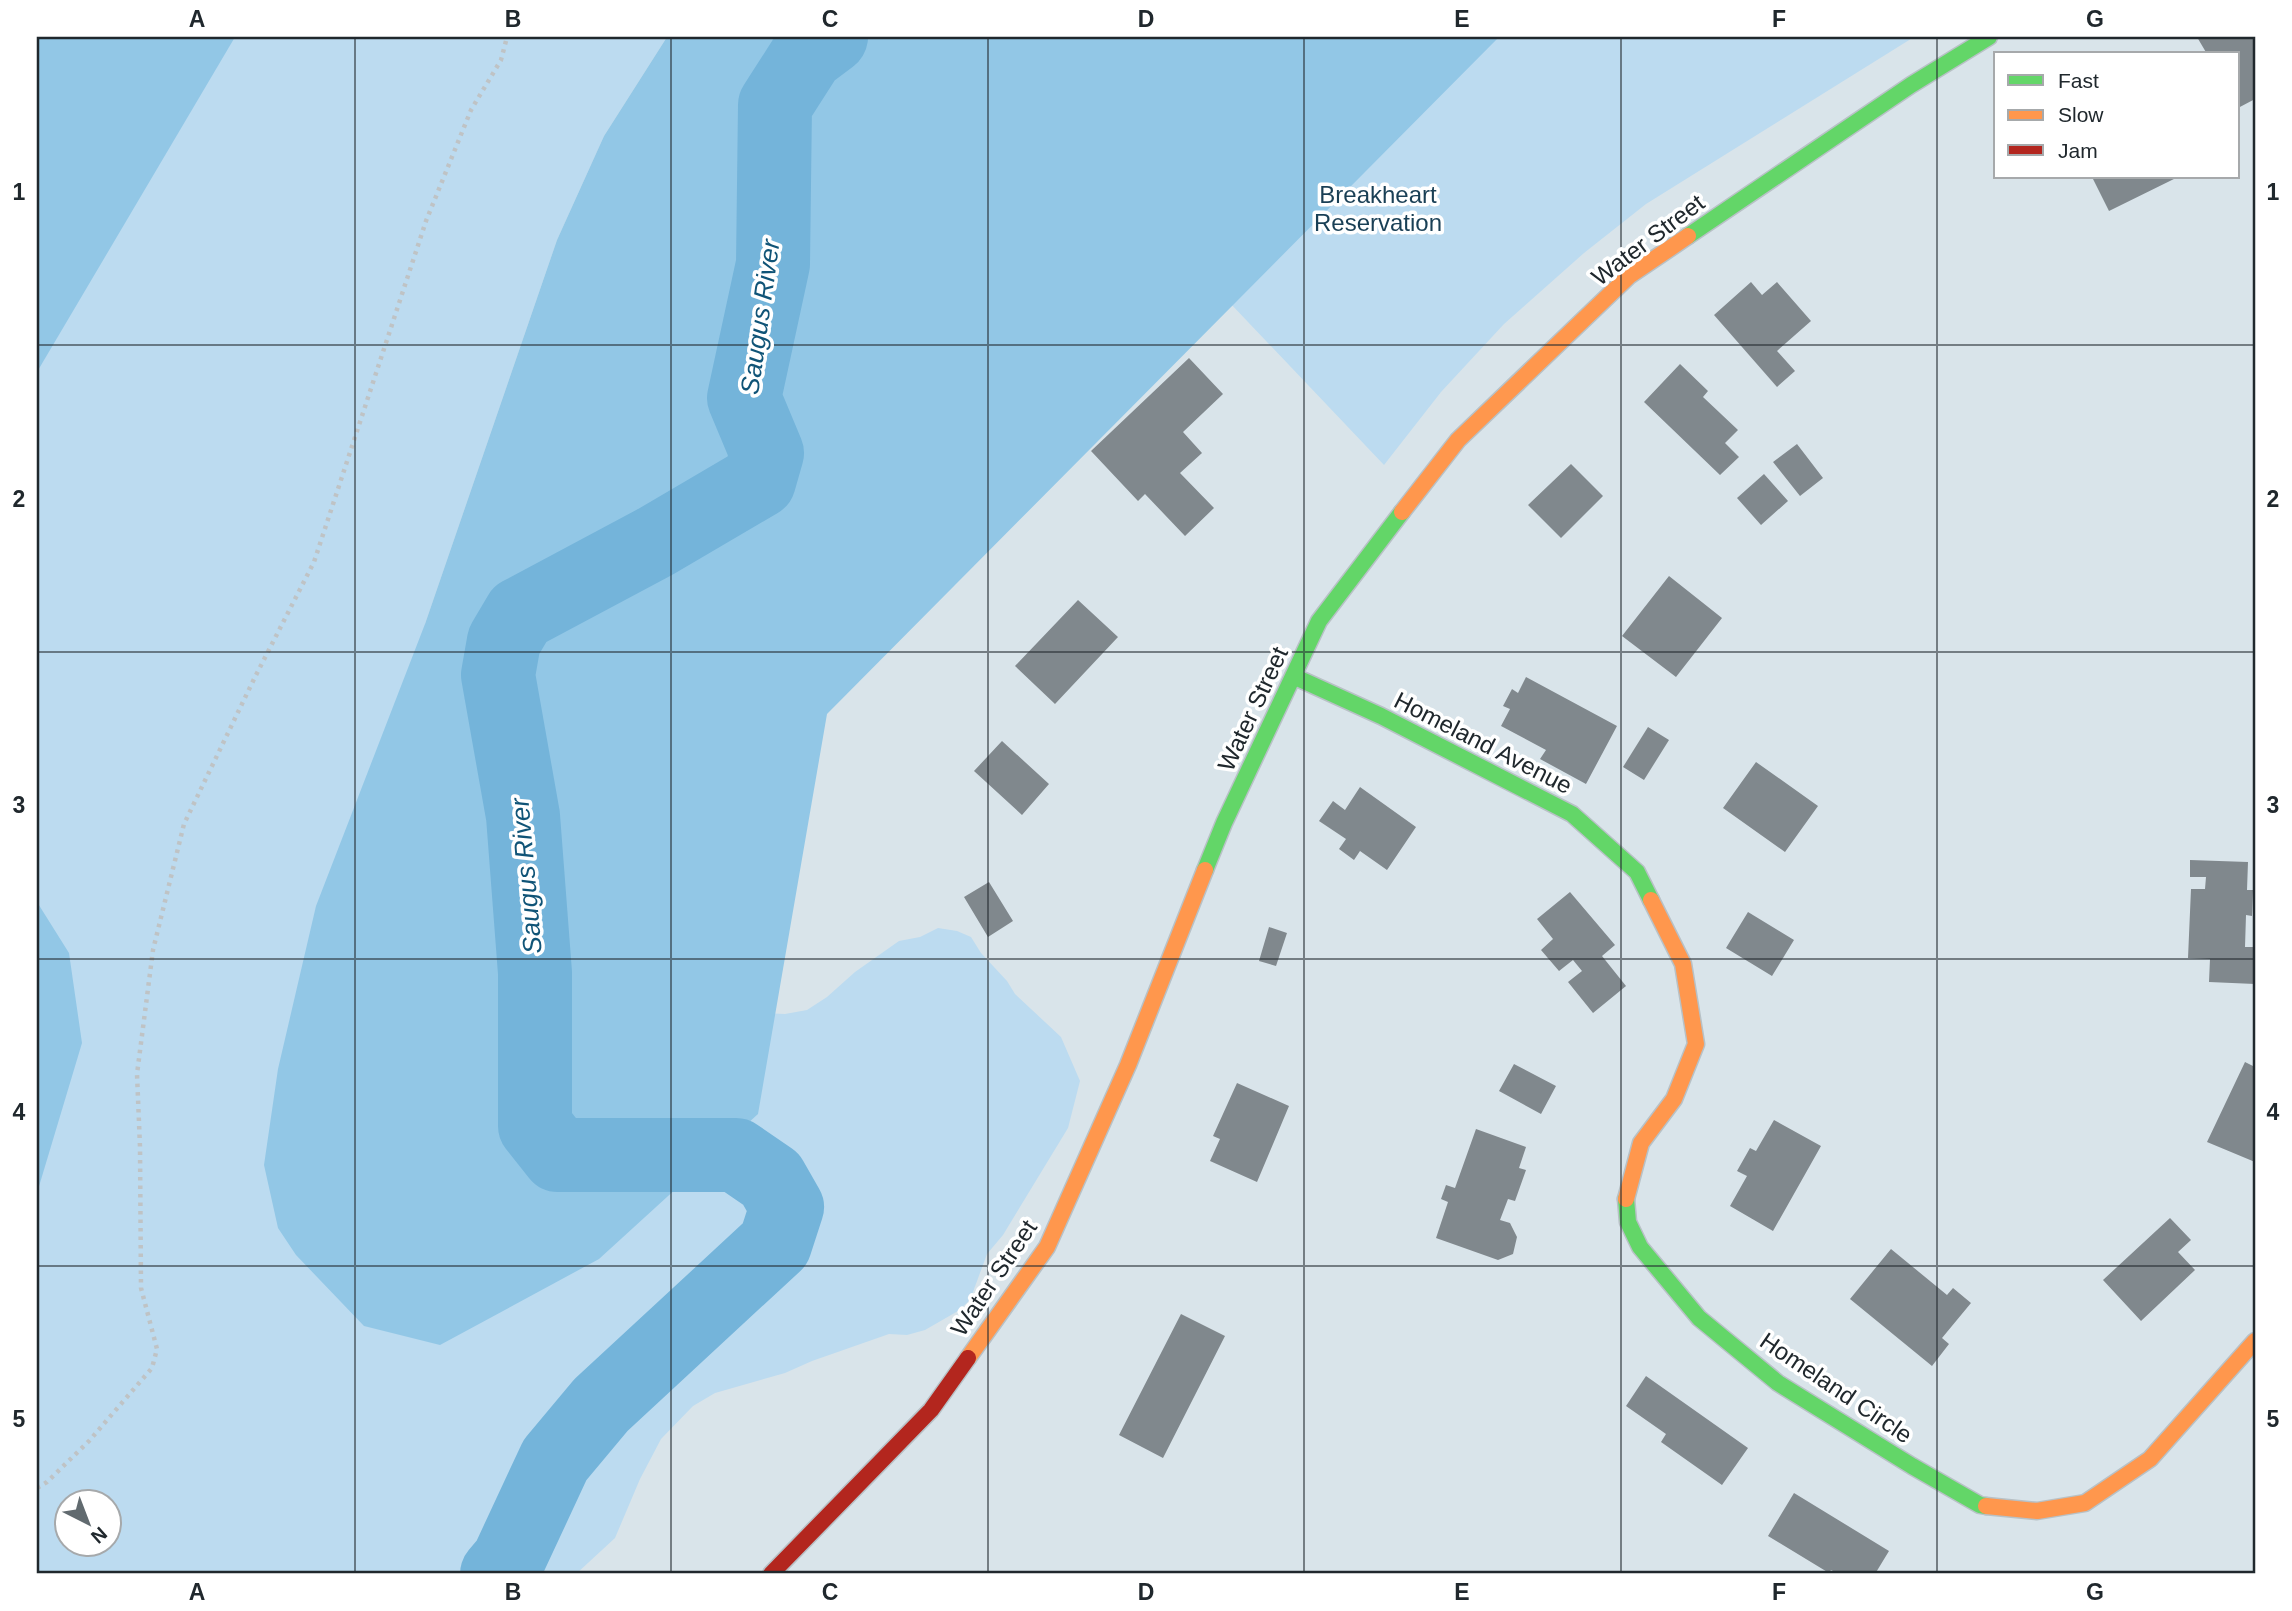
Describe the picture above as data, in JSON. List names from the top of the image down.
{
  "streets": {
    "main road": ["Water Street", "Homeland Avenue", "Homeland Circle"]
  },
  "crossings": [
    ["Water Street", "Homeland Avenue"],
    ["Homeland Avenue", "Homeland Circle"]
  ],
  "water": ["Saugus River"],
  "parks": ["Breakheart Reservation"],
  "legend": ["Fast", "Slow", "Jam"],
  "north": "bottom right",
  "grid": {
    "columns": [
      "A",
      "B",
      "C",
      "D",
      "E",
      "F",
      "G"
    ],
    "rows": [
      "1",
      "2",
      "3",
      "4",
      "5"
    ]
  }
}
